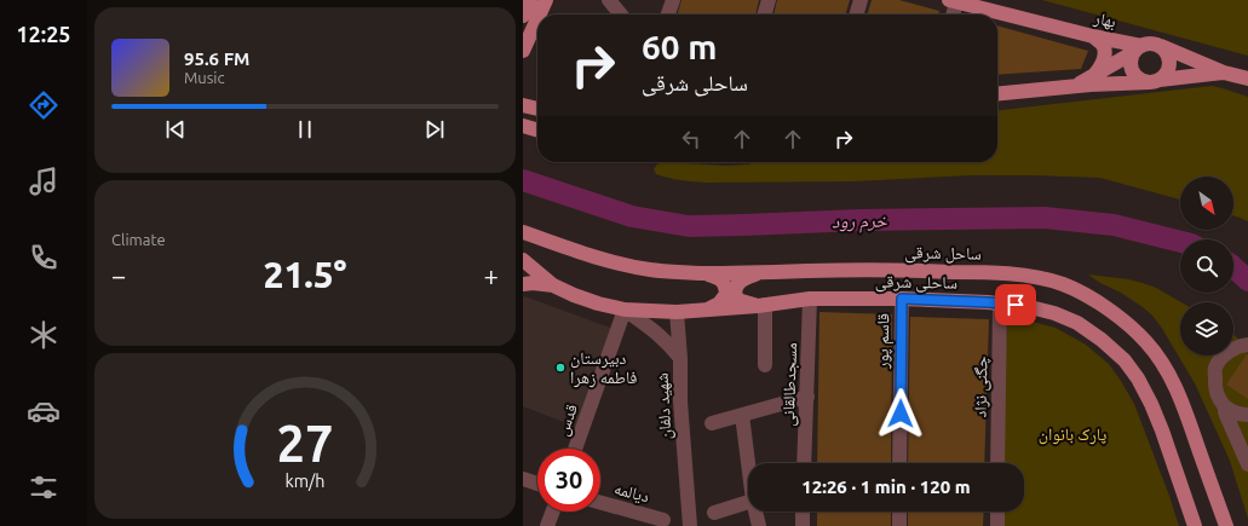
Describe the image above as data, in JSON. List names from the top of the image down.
{
  "streets": {
    "main road": ["بهار", "ساحل شرقی", "ساحلی شرقی"],
    "street": [
      "قاسم پور",
      "مسجدطالقانی",
      "چگنی نژاد",
      "شهید دلفان",
      "قدس",
      "دیالمه"
    ]
  },
  "crossings": [
    ["ساحلی شرقی", "قاسم پور"],
    ["ساحلی شرقی", "مسجدطالقانی"],
    ["ساحلی شرقی", "چگنی نژاد"],
    ["ساحلی شرقی", "شهید دلفان"],
    ["ساحلی شرقی", "قدس"],
    ["شهید دلفان", "قدس"]
  ],
  "water": ["خرم رود"],
  "parks": ["پارک بانوان"],
  "places": ["دبیرستان فاطمه زهرا"],
  "north": "bottom right",
  "page": {
    "tabs": "12:25",
    "turn": ["60 m", "ساحلی شرقی"],
    "song": ["95.6 FM", "Music"],
    "tile": "Climate",
    "heat": ["−", "21.5°", "+"],
    "limit": "30",
    "trip": "12:26 · 1 min · 120 m",
    "gauge": ["27", "km/h"]
  }
}
